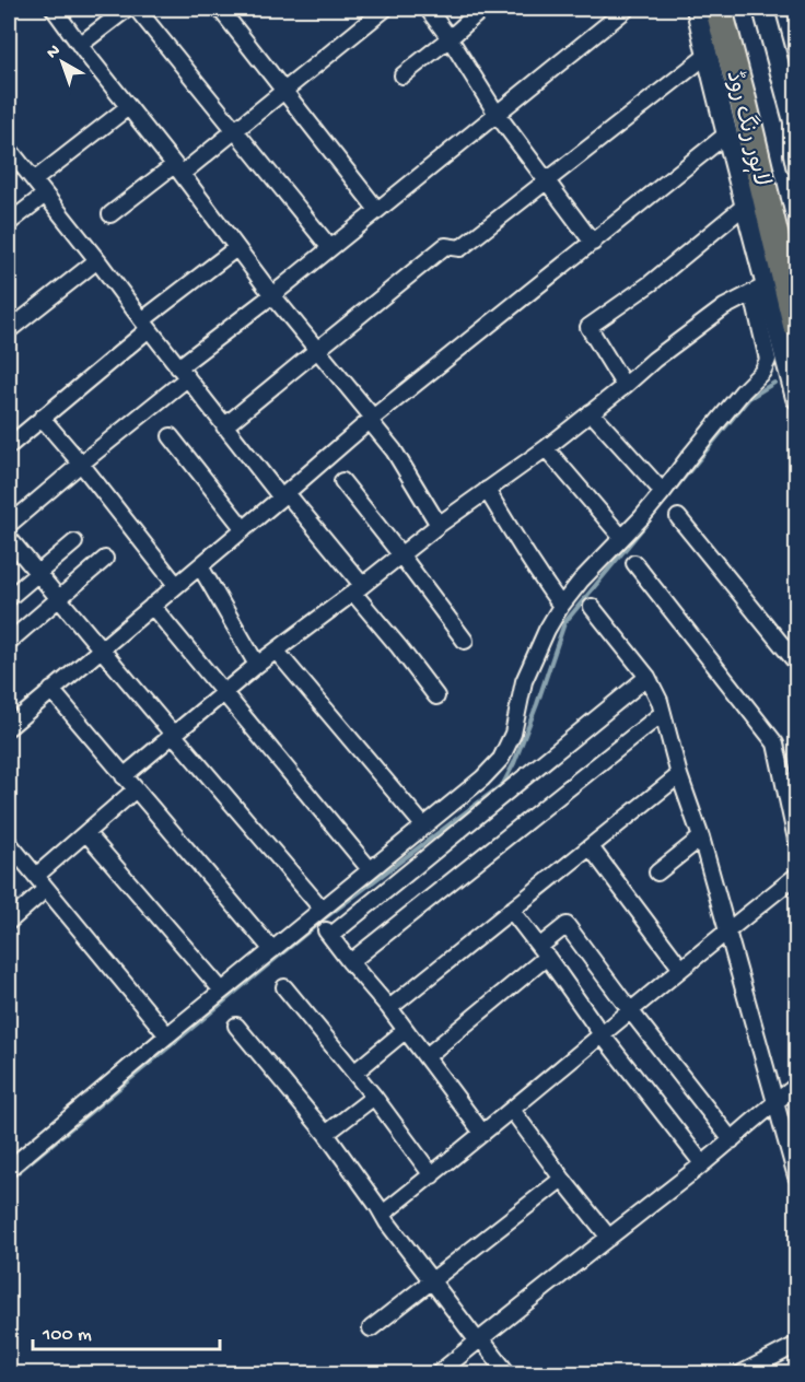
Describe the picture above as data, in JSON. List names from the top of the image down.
{
  "streets": {
    "highway": ["لاہور رنگ روڈ"]
  },
  "scale_bar": "100 m",
  "north": "top left"
}
